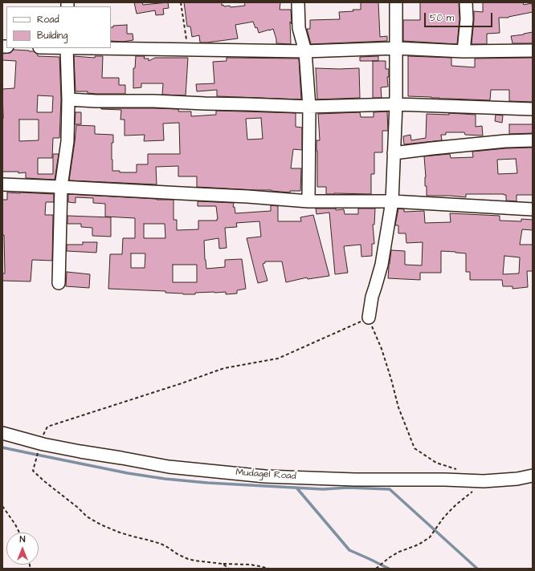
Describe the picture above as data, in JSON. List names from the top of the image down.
{
  "streets": {
    "street": ["Mudagel Road"]
  },
  "legend": ["Road", "Building"],
  "scale_bar": "50 m",
  "north": "top"
}
